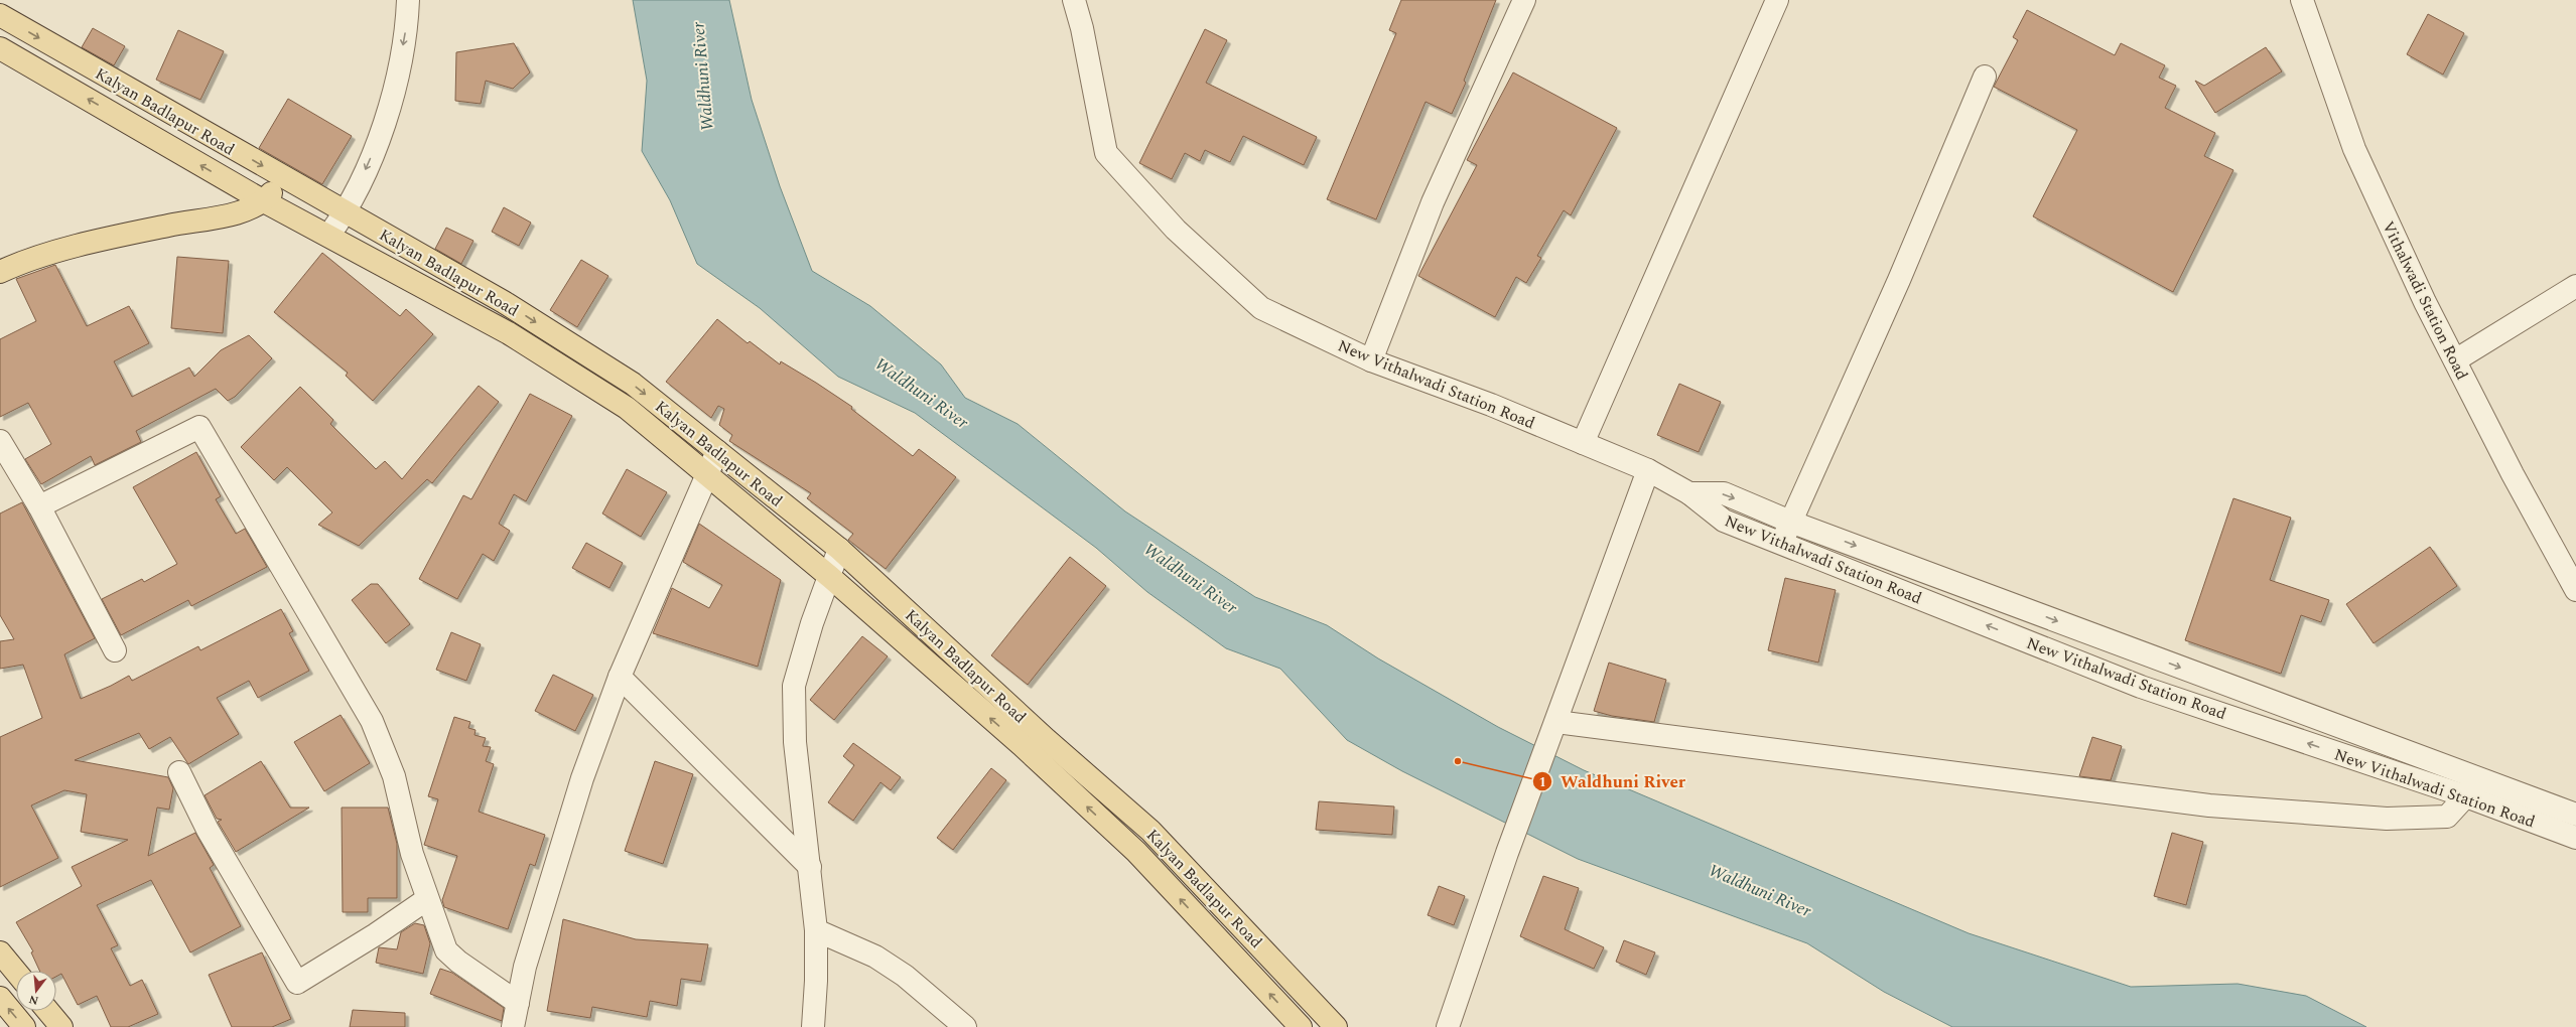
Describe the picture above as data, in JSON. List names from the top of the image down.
{
  "streets": {
    "main road": ["Kalyan Badlapur Road"],
    "street": ["Vithalwadi Station Road", "New Vithalwadi Station Road"]
  },
  "water": ["Waldhuni River"],
  "places": ["Waldhuni River"],
  "north": "bottom"
}
